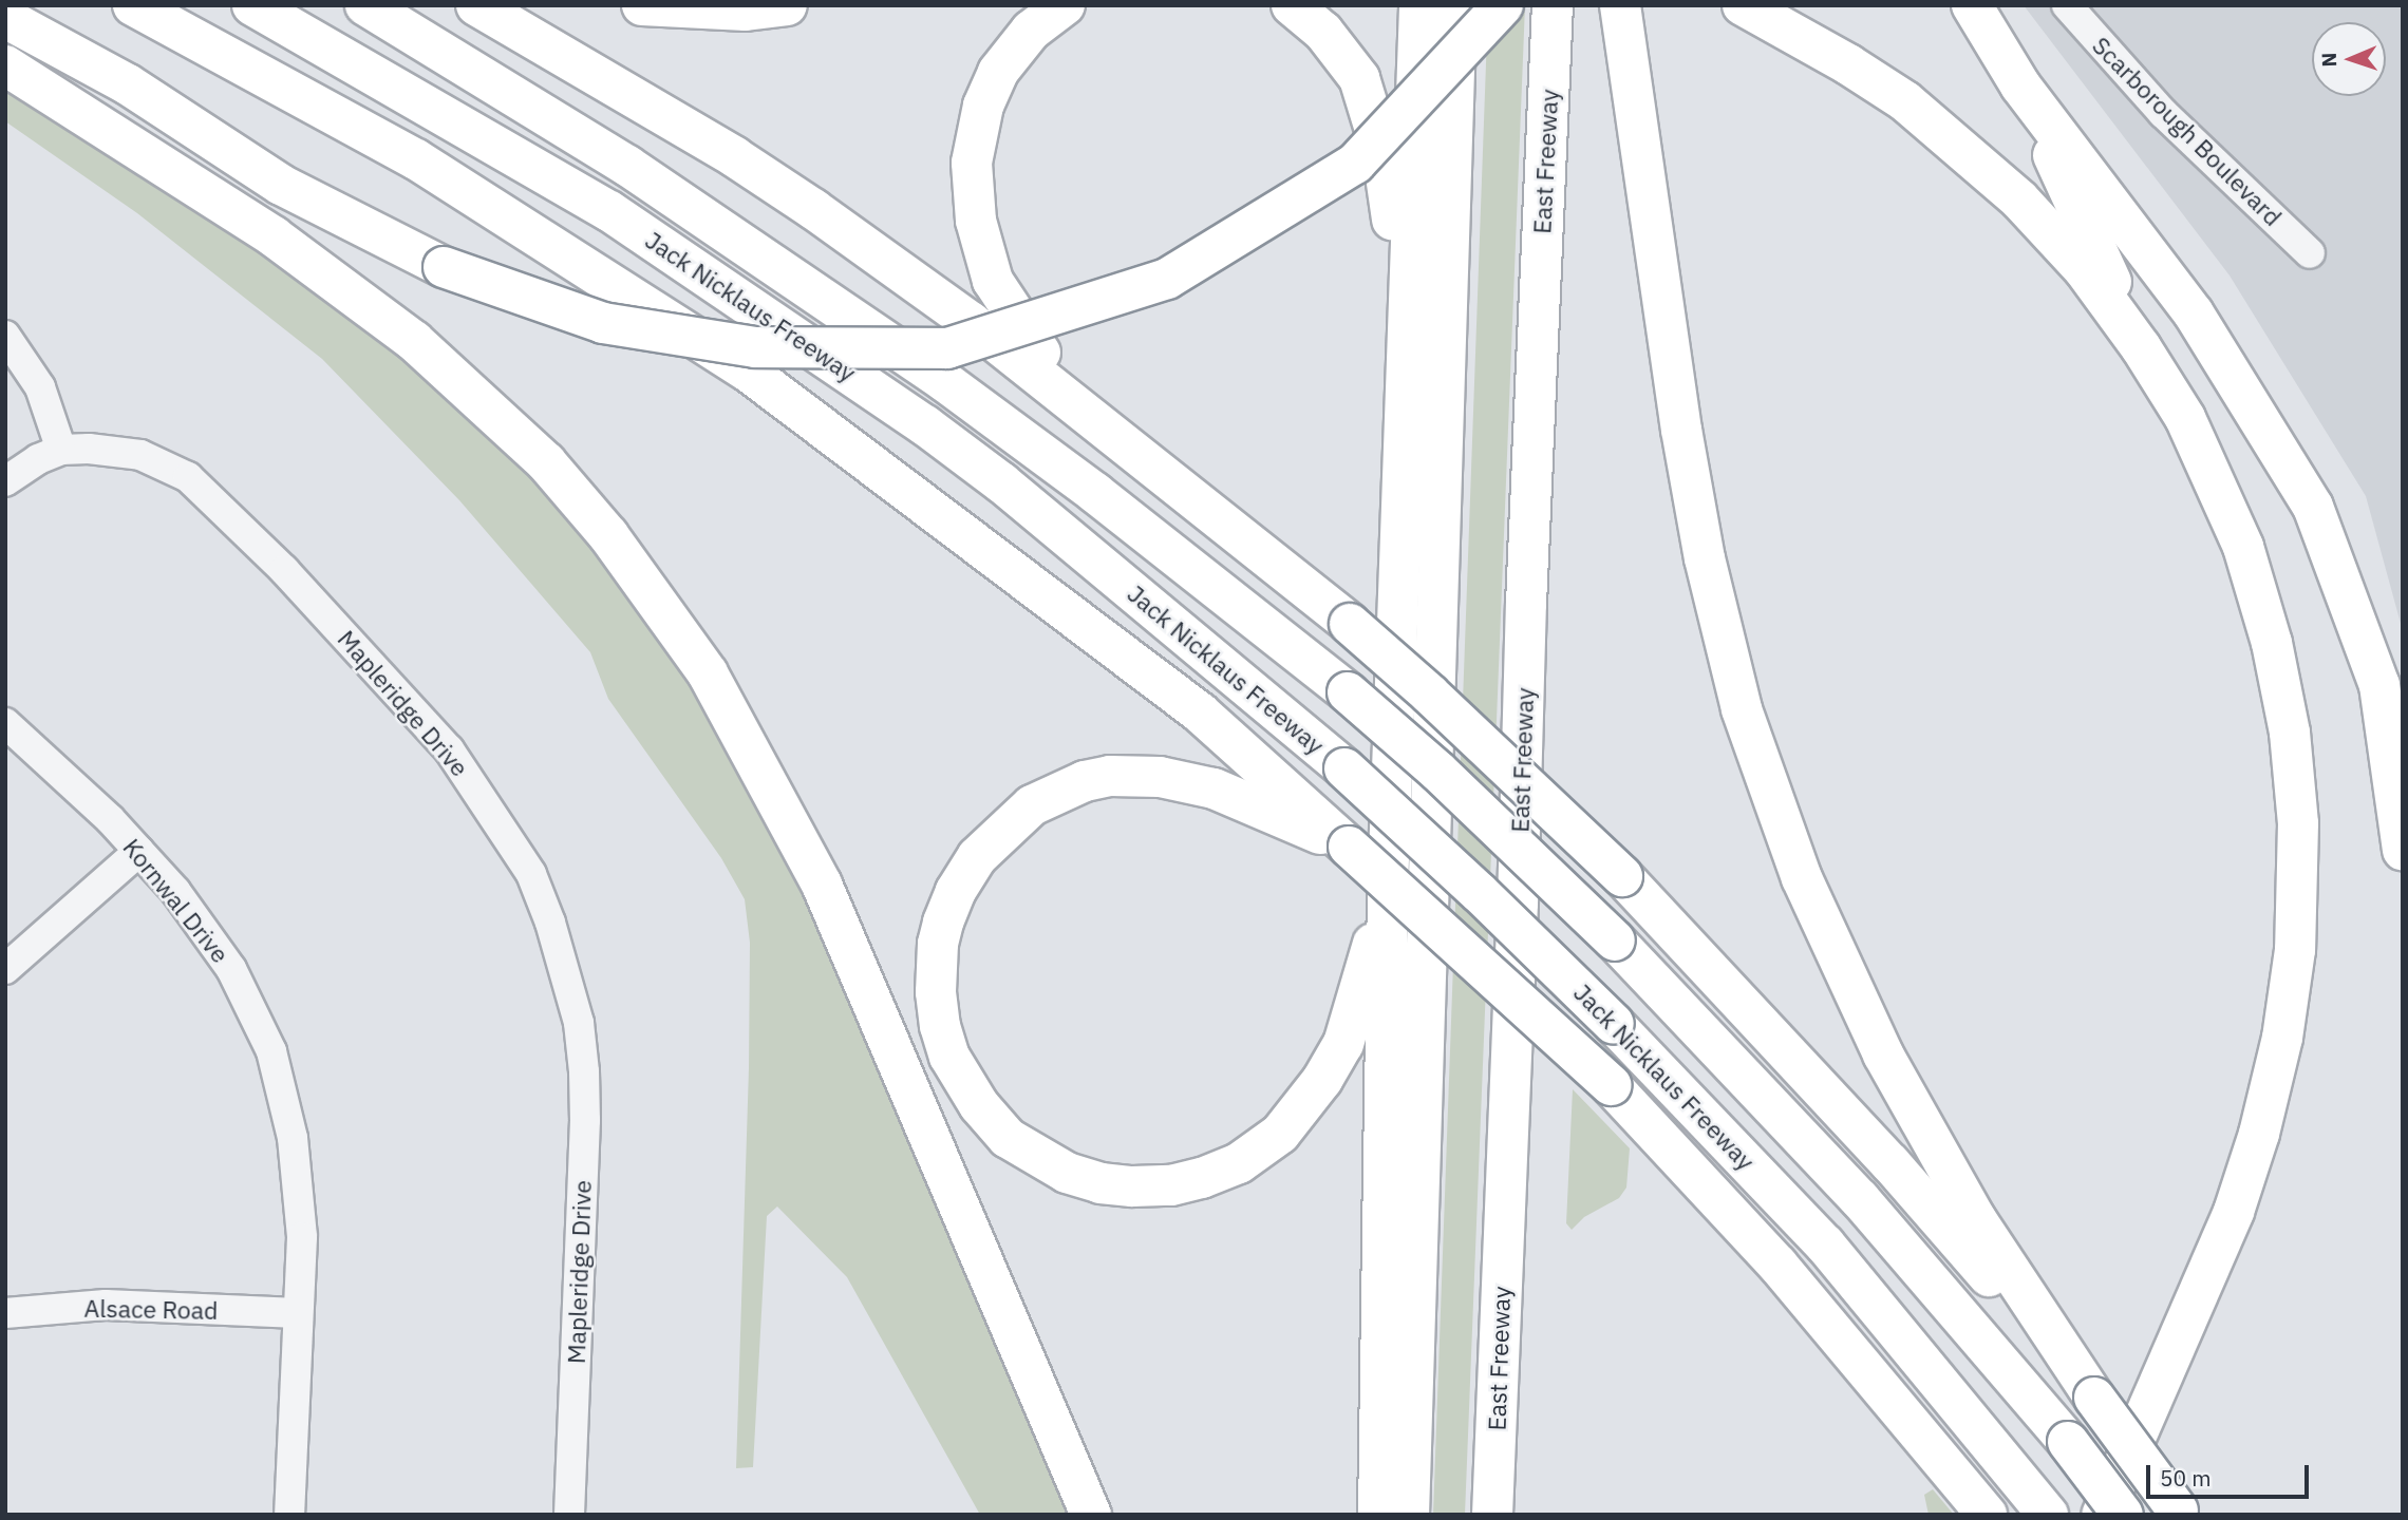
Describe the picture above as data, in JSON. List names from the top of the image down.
{
  "streets": {
    "highway": ["East Freeway", "Jack Nicklaus Freeway"],
    "street": [
      "Scarborough Boulevard",
      "Mapleridge Drive",
      "Kornwal Drive",
      "Alsace Road"
    ]
  },
  "crossings": [
    ["Kornwal Drive", "Alsace Road"]
  ],
  "scale_bar": "50 m",
  "north": "left"
}
